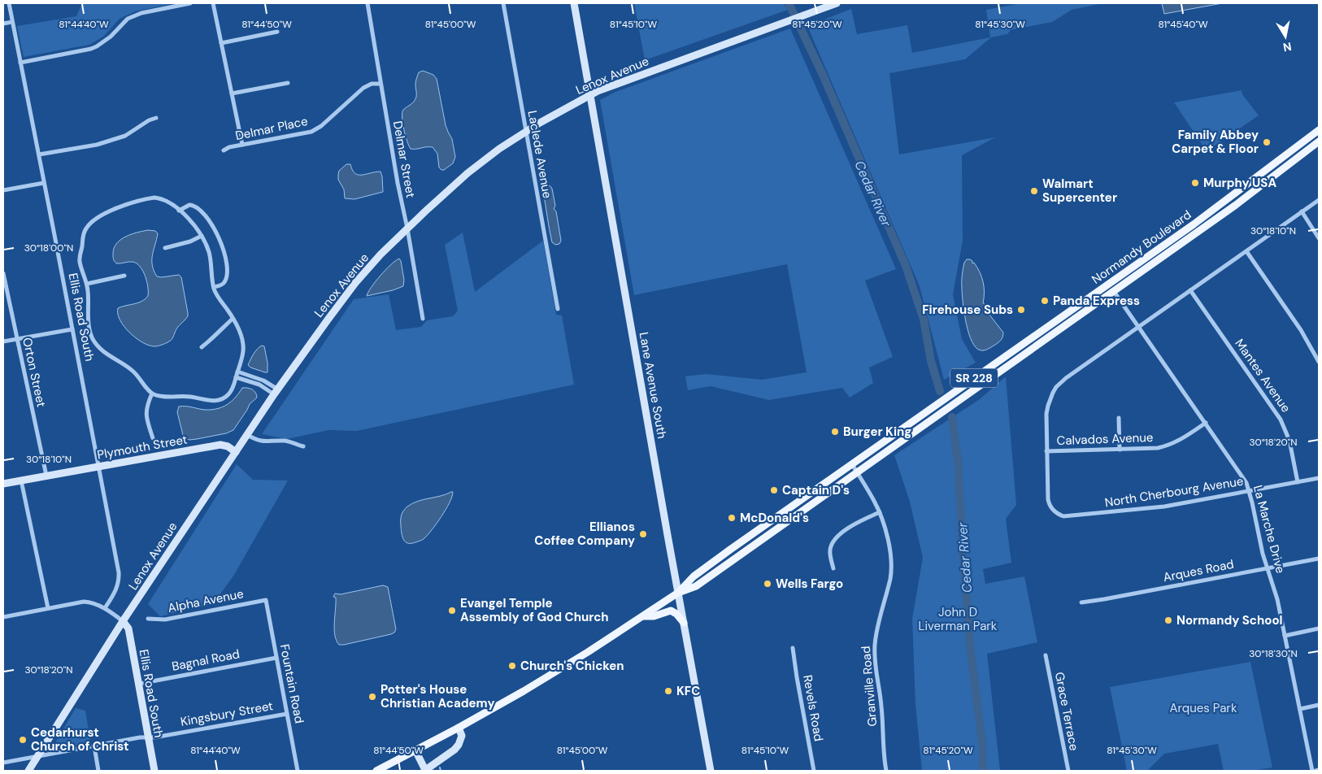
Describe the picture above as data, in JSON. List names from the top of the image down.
{
  "streets": {
    "main road": [
      "Lenox Avenue",
      "Normandy Boulevard",
      "Ellis Road South",
      "SR 228",
      "Lane Avenue South",
      "Plymouth Street"
    ],
    "street": [
      "Delmar Place",
      "Laclede Avenue",
      "Delmar Street",
      "Orton Street",
      "Mantes Avenue",
      "Calvados Avenue",
      "North Cherbourg Avenue",
      "La Marche Drive",
      "Arques Road",
      "Alpha Avenue",
      "Bagnal Road",
      "Fountain Road",
      "Granville Road",
      "Revels Road",
      "Grace Terrace",
      "Kingsbury Street"
    ]
  },
  "crossings": [
    ["Lenox Avenue", "Laclede Avenue"],
    ["Lenox Avenue", "Delmar Street"],
    ["Lenox Avenue", "Ellis Road South"],
    ["Lenox Avenue", "Lane Avenue South"],
    ["Lenox Avenue", "Plymouth Street"],
    ["Lenox Avenue", "Kingsbury Street"],
    ["Delmar Place", "Delmar Street"],
    ["Normandy Boulevard", "Lane Avenue South"],
    ["Normandy Boulevard", "La Marche Drive"],
    ["Normandy Boulevard", "Granville Road"],
    ["Ellis Road South", "Plymouth Street"],
    ["Ellis Road South", "Bagnal Road"],
    ["Ellis Road South", "Kingsbury Street"],
    ["Orton Street", "Plymouth Street"],
    ["Mantes Avenue", "North Cherbourg Avenue"],
    ["Calvados Avenue", "North Cherbourg Avenue"],
    ["Calvados Avenue", "La Marche Drive"],
    ["North Cherbourg Avenue", "La Marche Drive"],
    ["La Marche Drive", "Arques Road"],
    ["Alpha Avenue", "Fountain Road"],
    ["Bagnal Road", "Fountain Road"],
    ["Fountain Road", "Kingsbury Street"]
  ],
  "water": ["Cedar River"],
  "parks": ["John D Liverman Park", "Arques Park"],
  "places": [
    "Family Abbey Carpet & Floor",
    "Murphy USA",
    "Walmart Supercenter",
    "Panda Express",
    "Firehouse Subs",
    "Burger King",
    "Captain D's",
    "McDonald's",
    "Ellianos Coffee Company",
    "Wells Fargo",
    "Evangel Temple Assembly of God Church",
    "Normandy School",
    "Church's Chicken",
    "KFC",
    "Potter's House Christian Academy",
    "Cedarhurst Church of Christ"
  ],
  "north": "bottom",
  "coordinates": [
    "81°44'40\"W",
    "81°44'50\"W",
    "81°45'00\"W",
    "81°45'10\"W",
    "81°45'20\"W",
    "81°45'30\"W",
    "81°45'40\"W",
    "30°18'10\"N",
    "30°18'00\"N",
    "30°18'20\"N",
    "30°18'30\"N"
  ]
}
